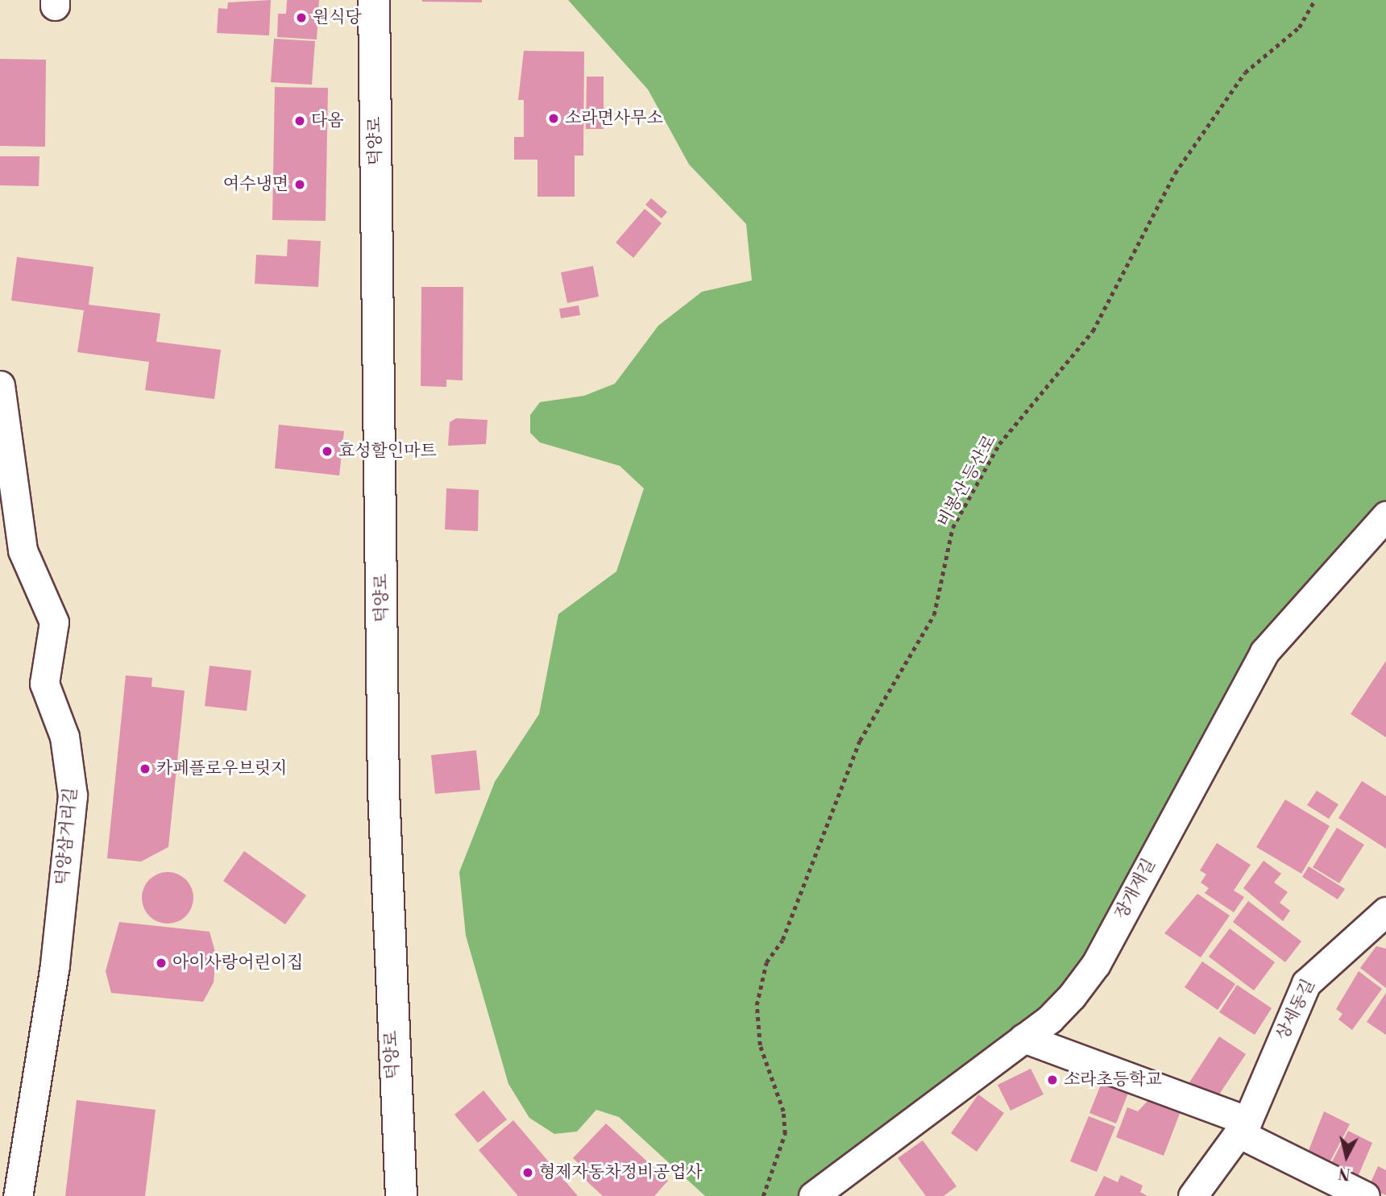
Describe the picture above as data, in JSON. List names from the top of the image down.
{
  "streets": {
    "main road": ["덕양로"],
    "street": ["덕양삼거리길", "장개재길", "상세동길"],
    "path": ["비봉산 등산로"]
  },
  "places": [
    "원식당",
    "소라면사무소",
    "다옴",
    "여수냉면",
    "효성할인마트",
    "카페플로우브릿지",
    "아이사랑어린이집",
    "소라초등학교",
    "형제자동차정비공업사"
  ],
  "north": "bottom"
}
